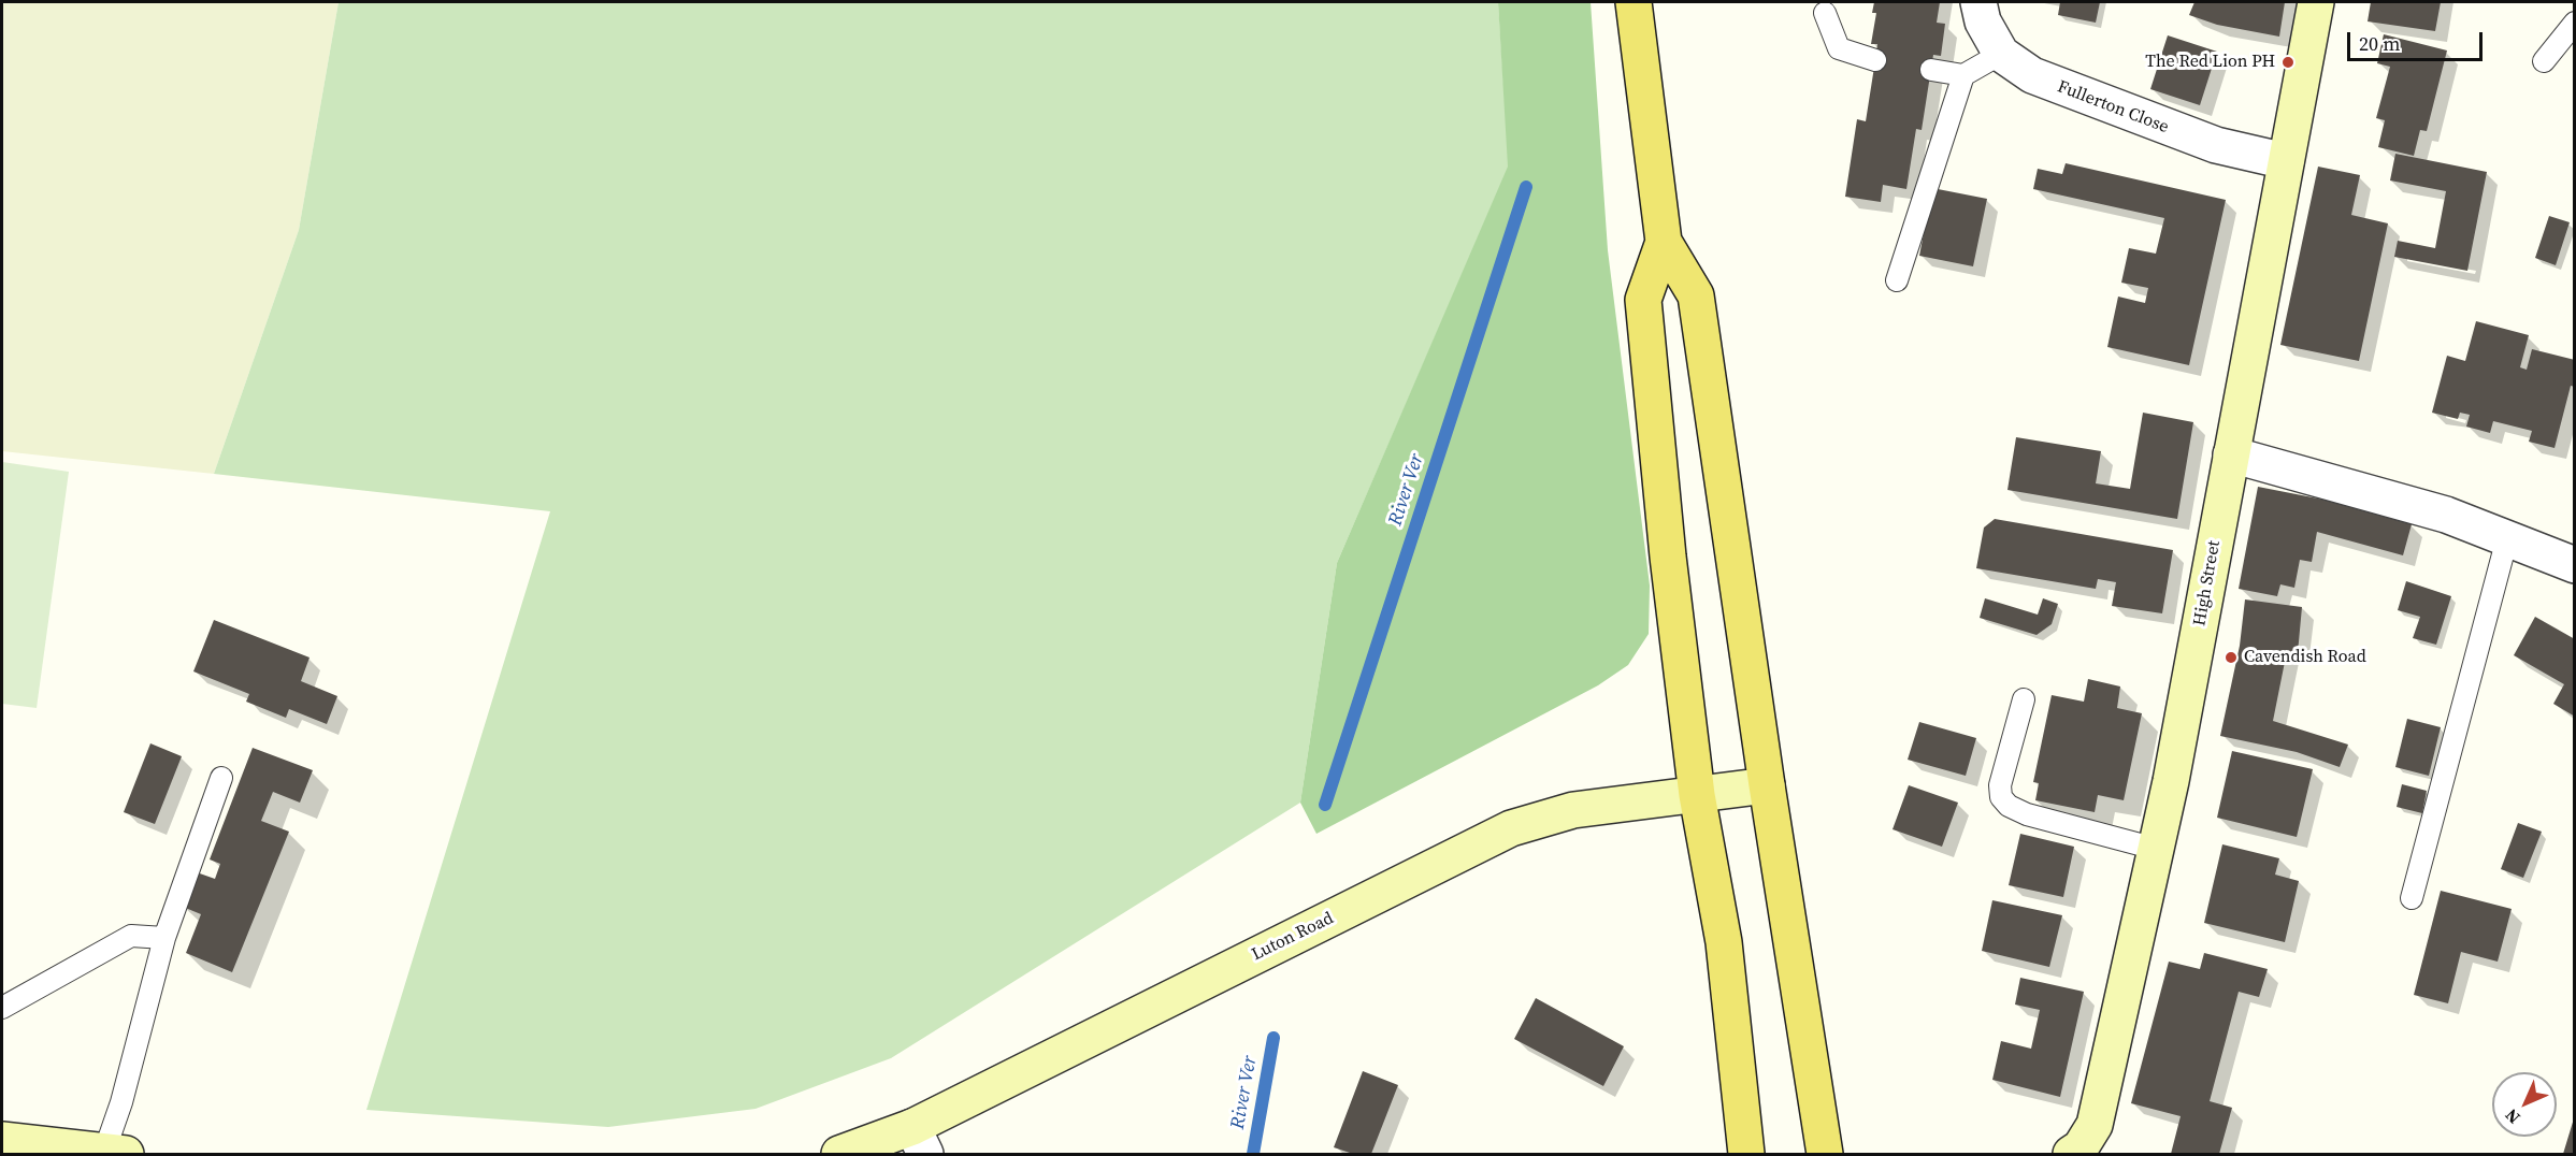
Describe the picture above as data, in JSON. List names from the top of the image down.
{
  "streets": {
    "street": ["Fullerton Close", "High Street", "Luton Road"]
  },
  "crossings": [
    ["Fullerton Close", "High Street"]
  ],
  "water": ["River Ver"],
  "places": ["The Red Lion PH", "Cavendish Road"],
  "scale_bar": "20 m",
  "north": "bottom left"
}
